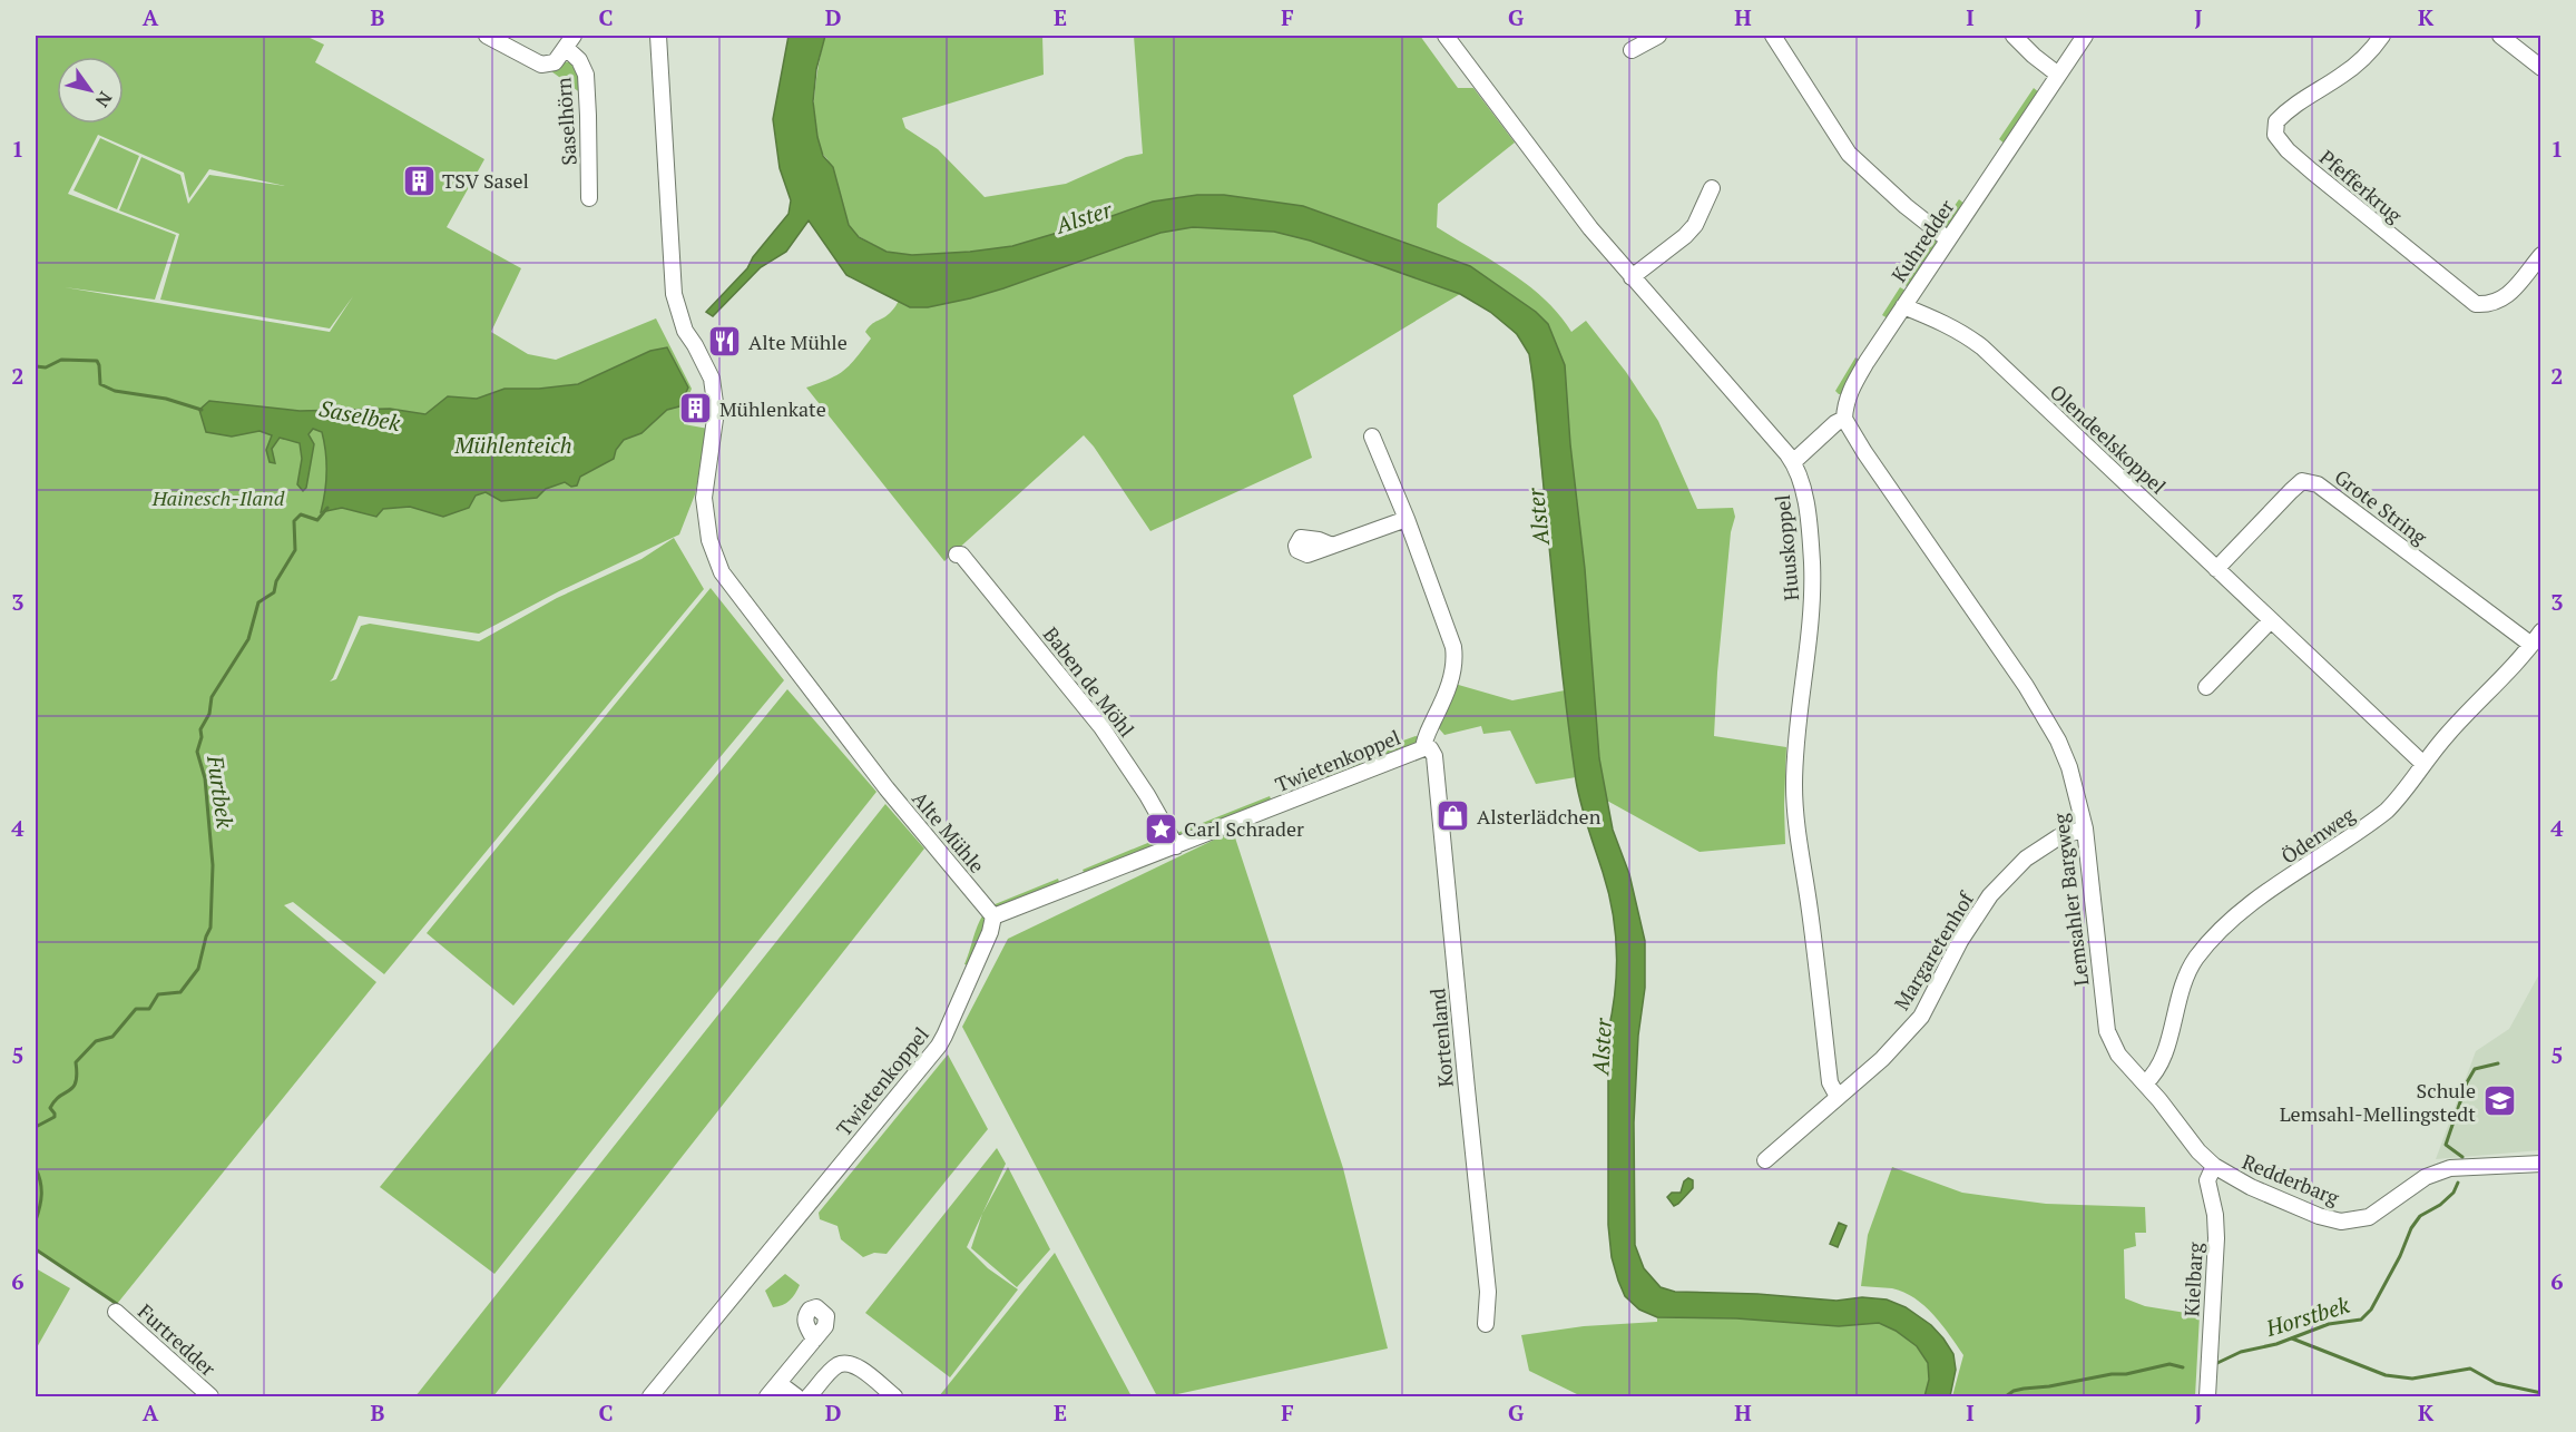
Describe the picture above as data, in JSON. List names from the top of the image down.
{
  "streets": {
    "street": [
      "Saselhörn",
      "Pfefferkrug",
      "Kuhredder",
      "Olendeelskoppel",
      "Grote String",
      "Huuskoppel",
      "Baben de Möhl",
      "Twietenkoppel",
      "Alte Mühle",
      "Ödenweg",
      "Lemsahler Bargweg",
      "Margaretenhof",
      "Kortenland",
      "Redderbarg",
      "Kielbarg",
      "Furtredder"
    ]
  },
  "crossings": [
    ["Kuhredder", "Olendeelskoppel"],
    ["Kuhredder", "Lemsahler Bargweg"],
    ["Olendeelskoppel", "Grote String"],
    ["Olendeelskoppel", "Ödenweg"],
    ["Grote String", "Ödenweg"],
    ["Huuskoppel", "Margaretenhof"],
    ["Baben de Möhl", "Twietenkoppel"],
    ["Twietenkoppel", "Alte Mühle"],
    ["Twietenkoppel", "Kortenland"],
    ["Ödenweg", "Lemsahler Bargweg"],
    ["Lemsahler Bargweg", "Margaretenhof"],
    ["Lemsahler Bargweg", "Redderbarg"],
    ["Lemsahler Bargweg", "Kielbarg"],
    ["Redderbarg", "Kielbarg"]
  ],
  "water": [
    "Alster",
    "Saselbek",
    "Mühlenteich",
    "Furtbek",
    "Horstbek"
  ],
  "parks": ["Hainesch-Iland"],
  "places": {
    "building": ["TSV Sasel", "Mühlenkate"],
    "restaurant": ["Alte Mühle"],
    "shop": ["Alsterlädchen"],
    "place": ["Carl Schrader"],
    "school or university": ["Schule Lemsahl-Mellingstedt"]
  },
  "north": "bottom right",
  "grid": {
    "columns": [
      "A",
      "B",
      "C",
      "D",
      "E",
      "F",
      "G",
      "H",
      "I",
      "J",
      "K"
    ],
    "rows": [
      "1",
      "2",
      "3",
      "4",
      "5",
      "6"
    ]
  }
}
